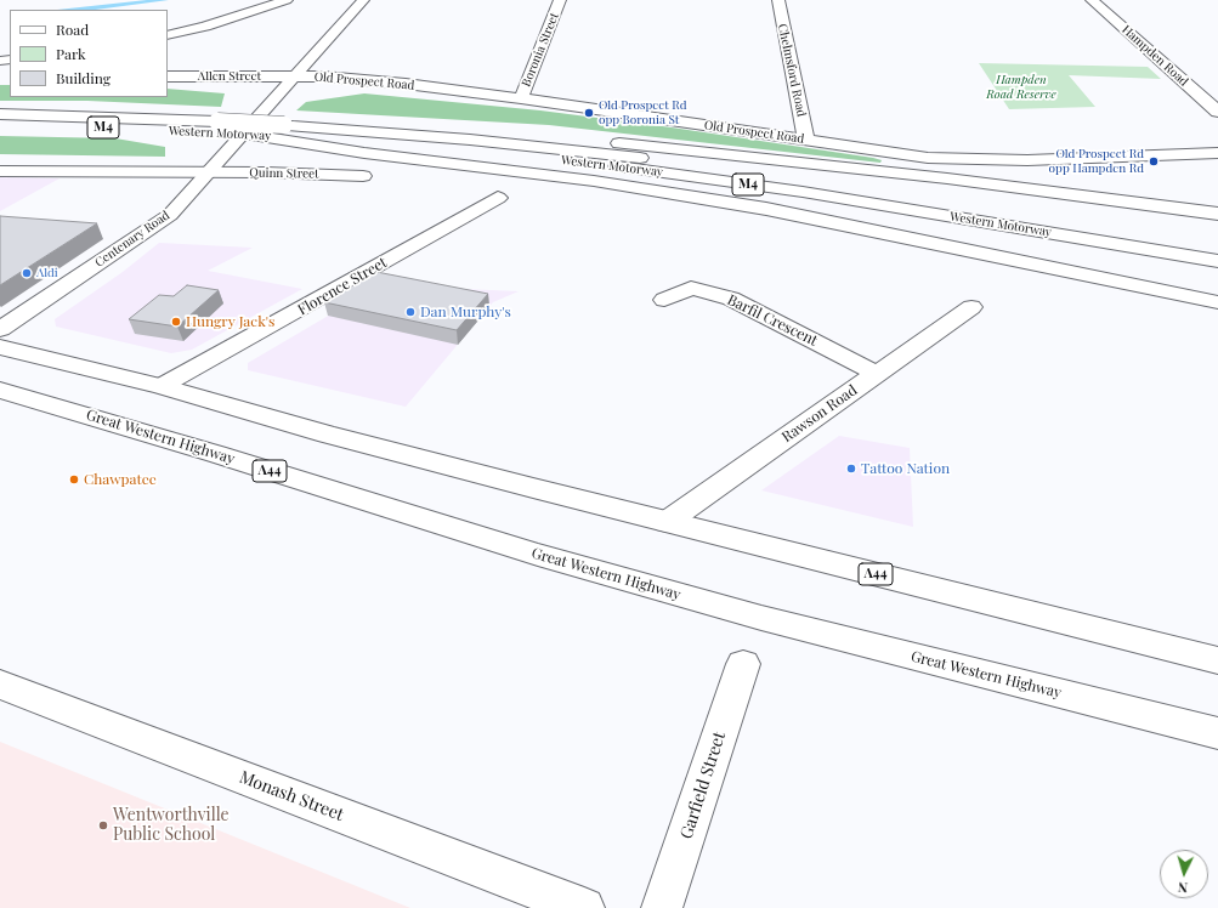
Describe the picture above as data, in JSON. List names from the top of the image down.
{
  "streets": {
    "main road": [
      "Boronia Street",
      "Hampden Road",
      "Chelmsford Road",
      "Allen Street",
      "Old Prospect Road",
      "M4",
      "Western Motorway",
      "Quinn Street",
      "Centenary Road",
      "Florence Street",
      "Barfil Crescent",
      "Rawson Road",
      "Great Western Highway",
      "A44",
      "Garfield Street",
      "Monash Street"
    ]
  },
  "crossings": [
    ["Boronia Street", "Old Prospect Road"],
    ["Chelmsford Road", "Old Prospect Road"],
    ["Allen Street", "Old Prospect Road"],
    ["Allen Street", "Centenary Road"],
    ["Old Prospect Road", "Centenary Road"],
    ["Quinn Street", "Centenary Road"],
    ["Florence Street", "A44"],
    ["Barfil Crescent", "Rawson Road"],
    ["Rawson Road", "A44"]
  ],
  "parks": ["Hampden Road Reserve"],
  "places": [
    "Old Prospect Rd opp Boronia St",
    "Old Prospect Rd opp Hampden Rd",
    "Aldi",
    "Dan Murphy's",
    "Hungry Jack's",
    "Tattoo Nation",
    "Chawpatee",
    "Wentworthville Public School"
  ],
  "legend": ["Road", "Park", "Building"],
  "north": "bottom"
}
